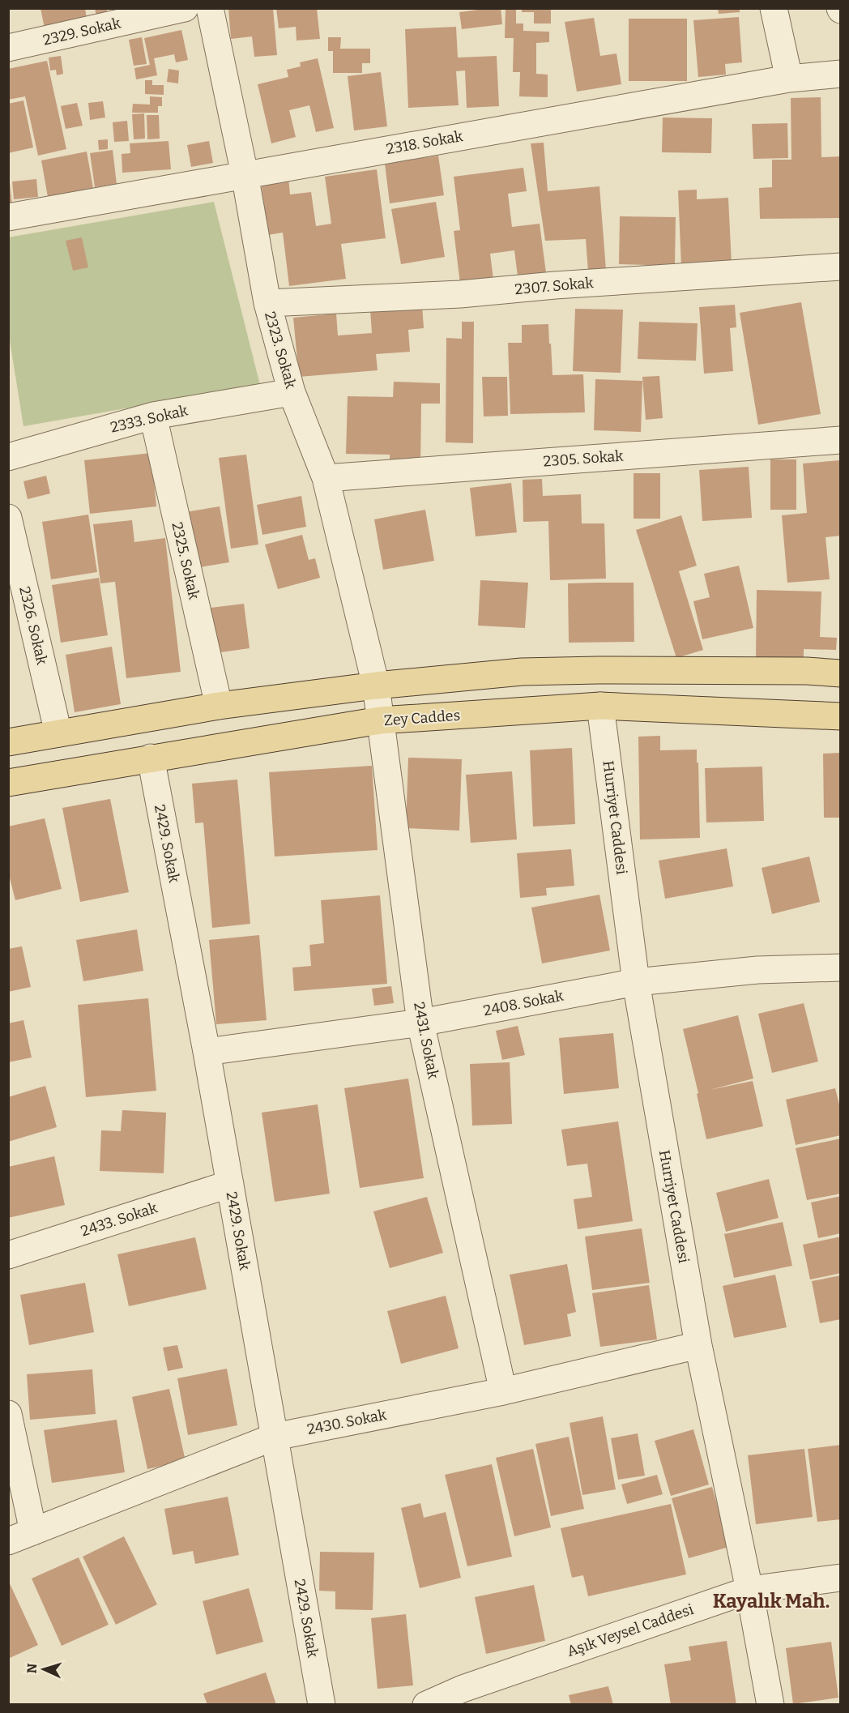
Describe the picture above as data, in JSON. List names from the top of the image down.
{
  "streets": {
    "main road": ["Zey Caddes"],
    "street": [
      "2329. Sokak",
      "2318. Sokak",
      "2307. Sokak",
      "2323. Sokak",
      "2333. Sokak",
      "2305. Sokak",
      "2325. Sokak",
      "2326. Sokak",
      "Hurriyet Caddesi",
      "2429. Sokak",
      "2408. Sokak",
      "2431. Sokak",
      "2433. Sokak",
      "2430. Sokak",
      "Aşık Veysel Caddesi"
    ]
  },
  "crossings": [
    ["2318. Sokak", "2323. Sokak"],
    ["2307. Sokak", "2323. Sokak"],
    ["2323. Sokak", "2333. Sokak"],
    ["2323. Sokak", "2305. Sokak"],
    ["2323. Sokak", "2431. Sokak"],
    ["2333. Sokak", "2325. Sokak"],
    ["Zey Caddes", "Hurriyet Caddesi"],
    ["Zey Caddes", "2429. Sokak"],
    ["Zey Caddes", "2431. Sokak"],
    ["Hurriyet Caddesi", "2408. Sokak"],
    ["Hurriyet Caddesi", "2430. Sokak"],
    ["Hurriyet Caddesi", "Aşık Veysel Caddesi"],
    ["2429. Sokak", "2408. Sokak"],
    ["2429. Sokak", "2433. Sokak"],
    ["2429. Sokak", "2430. Sokak"],
    ["2408. Sokak", "2431. Sokak"],
    ["2431. Sokak", "2430. Sokak"]
  ],
  "districts": ["Kayalık Mah."],
  "north": "left"
}
